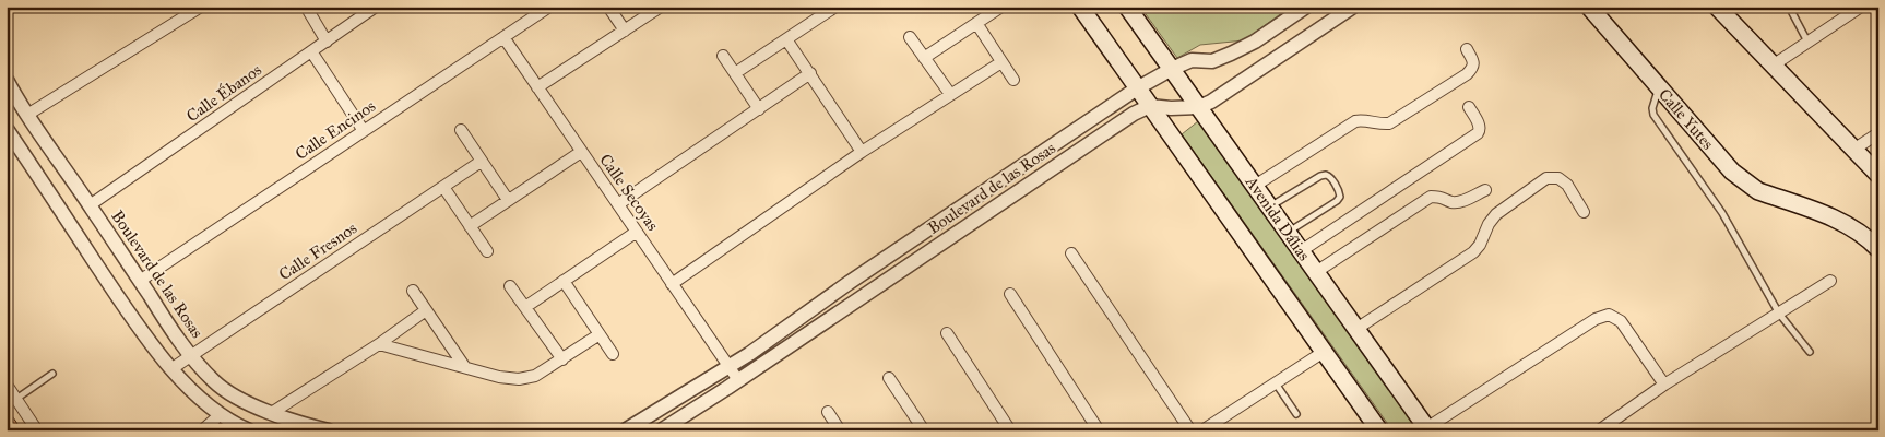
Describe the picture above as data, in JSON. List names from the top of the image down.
{
  "streets": {
    "main road": ["Calle Yutes", "Avenida Dálias"],
    "street": [
      "Calle Ébanos",
      "Calle Encinos",
      "Boulevard de las Rosas",
      "Calle Secoyas",
      "Calle Fresnos"
    ]
  },
  "crossings": [
    ["Calle Ébanos", "Boulevard de las Rosas"],
    ["Calle Encinos", "Boulevard de las Rosas"],
    ["Calle Encinos", "Calle Secoyas"],
    ["Boulevard de las Rosas", "Calle Secoyas"],
    ["Boulevard de las Rosas", "Avenida Dálias"],
    ["Boulevard de las Rosas", "Calle Fresnos"]
  ]
}
